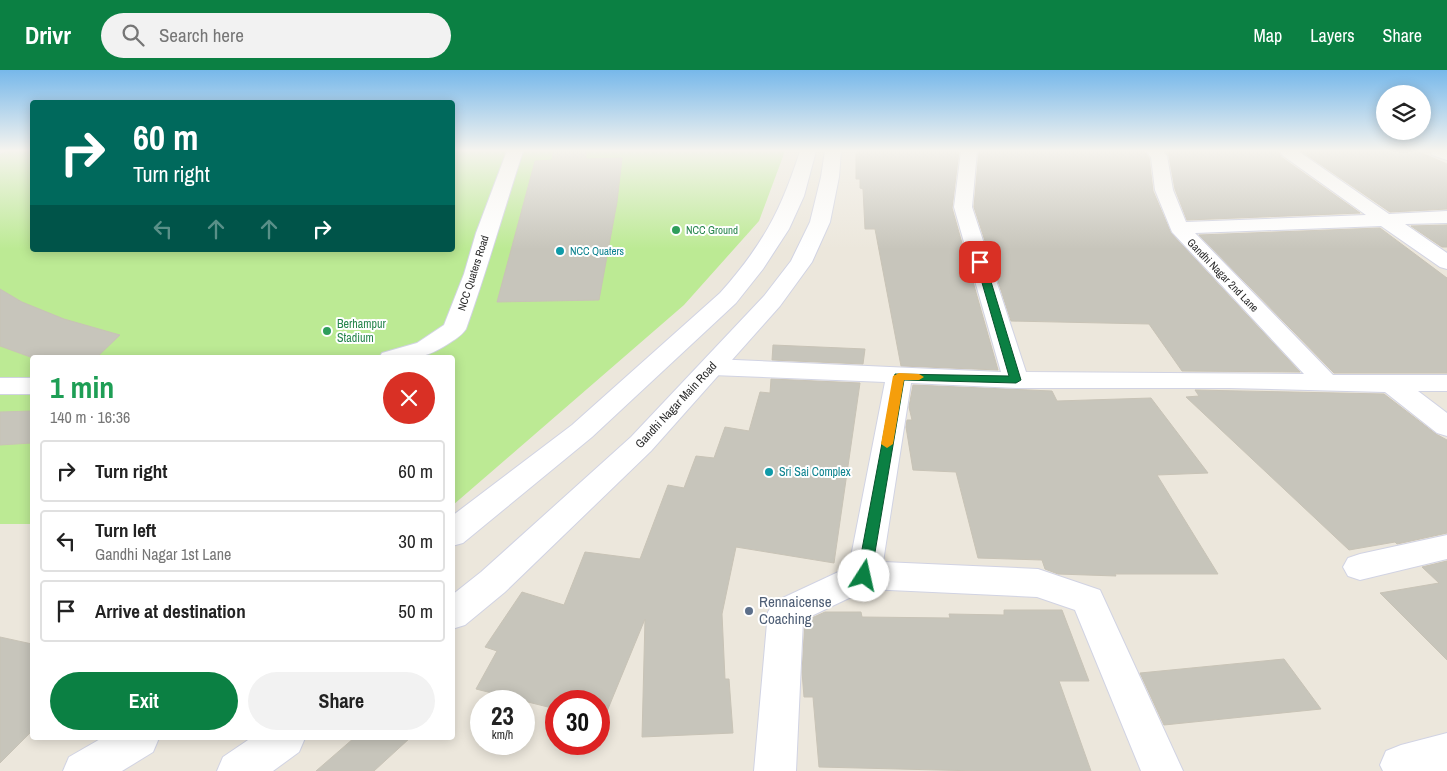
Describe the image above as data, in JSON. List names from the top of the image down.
{
  "streets": {
    "street": ["NCC Quaters Road", "Gandhi Nagar 2nd Lane", "Gandhi Nagar Main Road"]
  },
  "places": [
    "NCC Ground",
    "NCC Quaters",
    "Berhampur Stadium",
    "Sri Sai Complex",
    "Rennaicense Coaching"
  ],
  "page": {
    "header": "Drivr",
    "search": "Search here",
    "nav": ["Map", "Layers", "Share"],
    "turn": ["60 m", "Turn right"],
    "heading": ["1 min", "140 m · 16:36"],
    "list": [
      {
        "name": "Turn right",
        "value": "60 m"
      },
      {
        "name": "Turn left",
        "note": "Gandhi Nagar 1st Lane",
        "value": "30 m"
      },
      {
        "name": "Arrive at destination",
        "value": "50 m"
      }
    ],
    "buttons": ["Exit", "Share"],
    "speed": "23 km/h",
    "limit": "30"
  }
}
